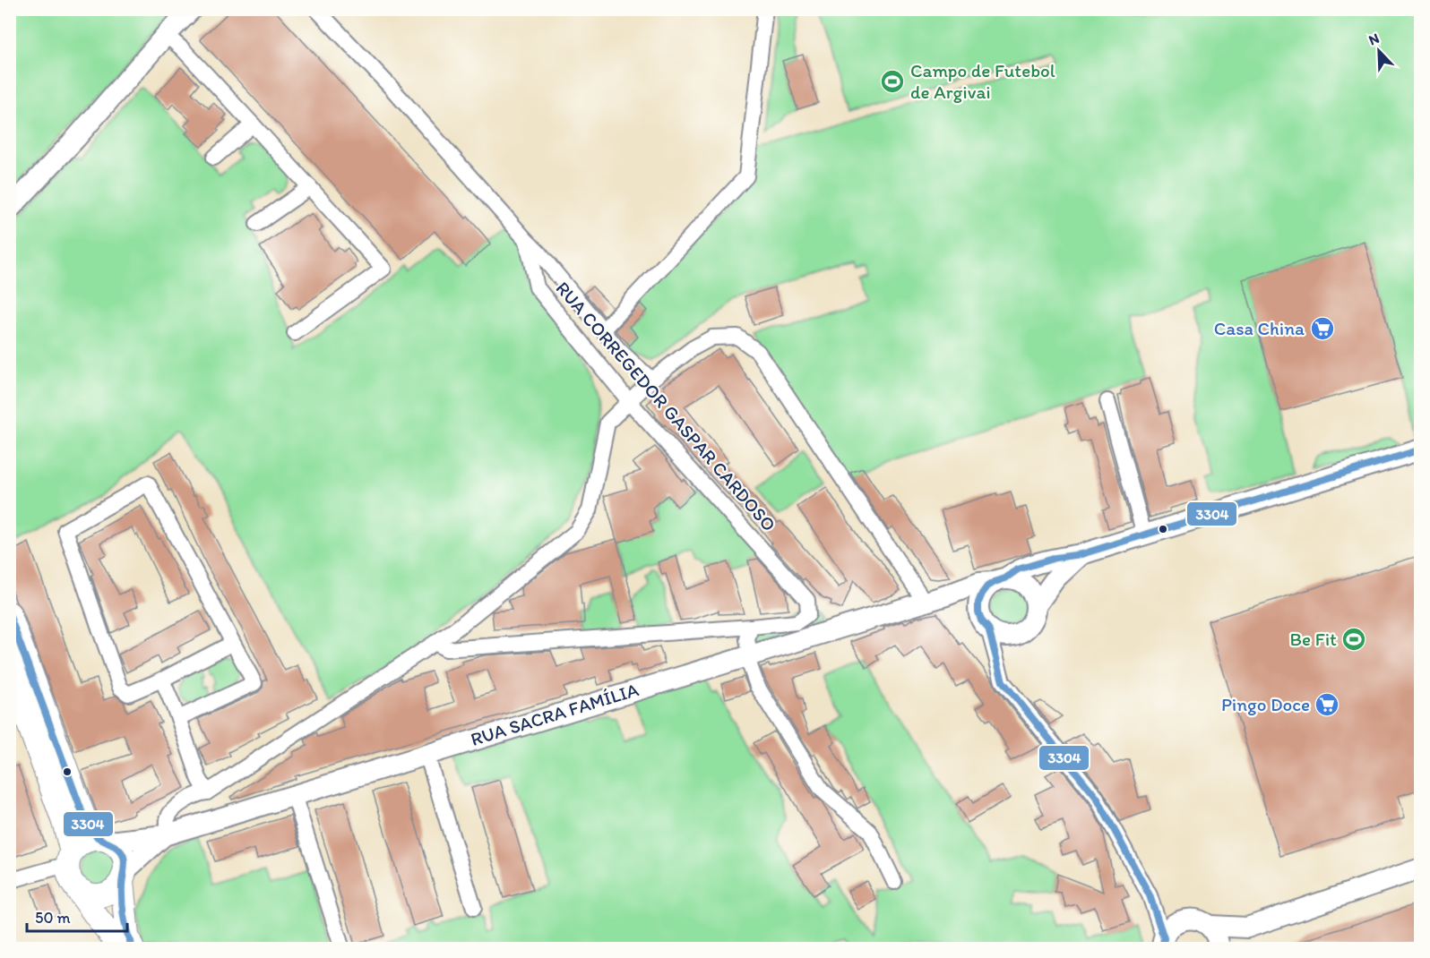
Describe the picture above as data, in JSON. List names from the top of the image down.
{
  "streets": {
    "street": ["RUA CORREGEDOR GASPAR CARDOSO", "RUA SACRA FAMÍLIA"]
  },
  "places": {
    "sports": ["Campo de Futebol de Argivai", "Be Fit"],
    "supermarket": ["Casa China", "Pingo Doce"]
  },
  "lines": ["transit line 3304"],
  "scale_bar": "50 m",
  "north": "top left"
}
